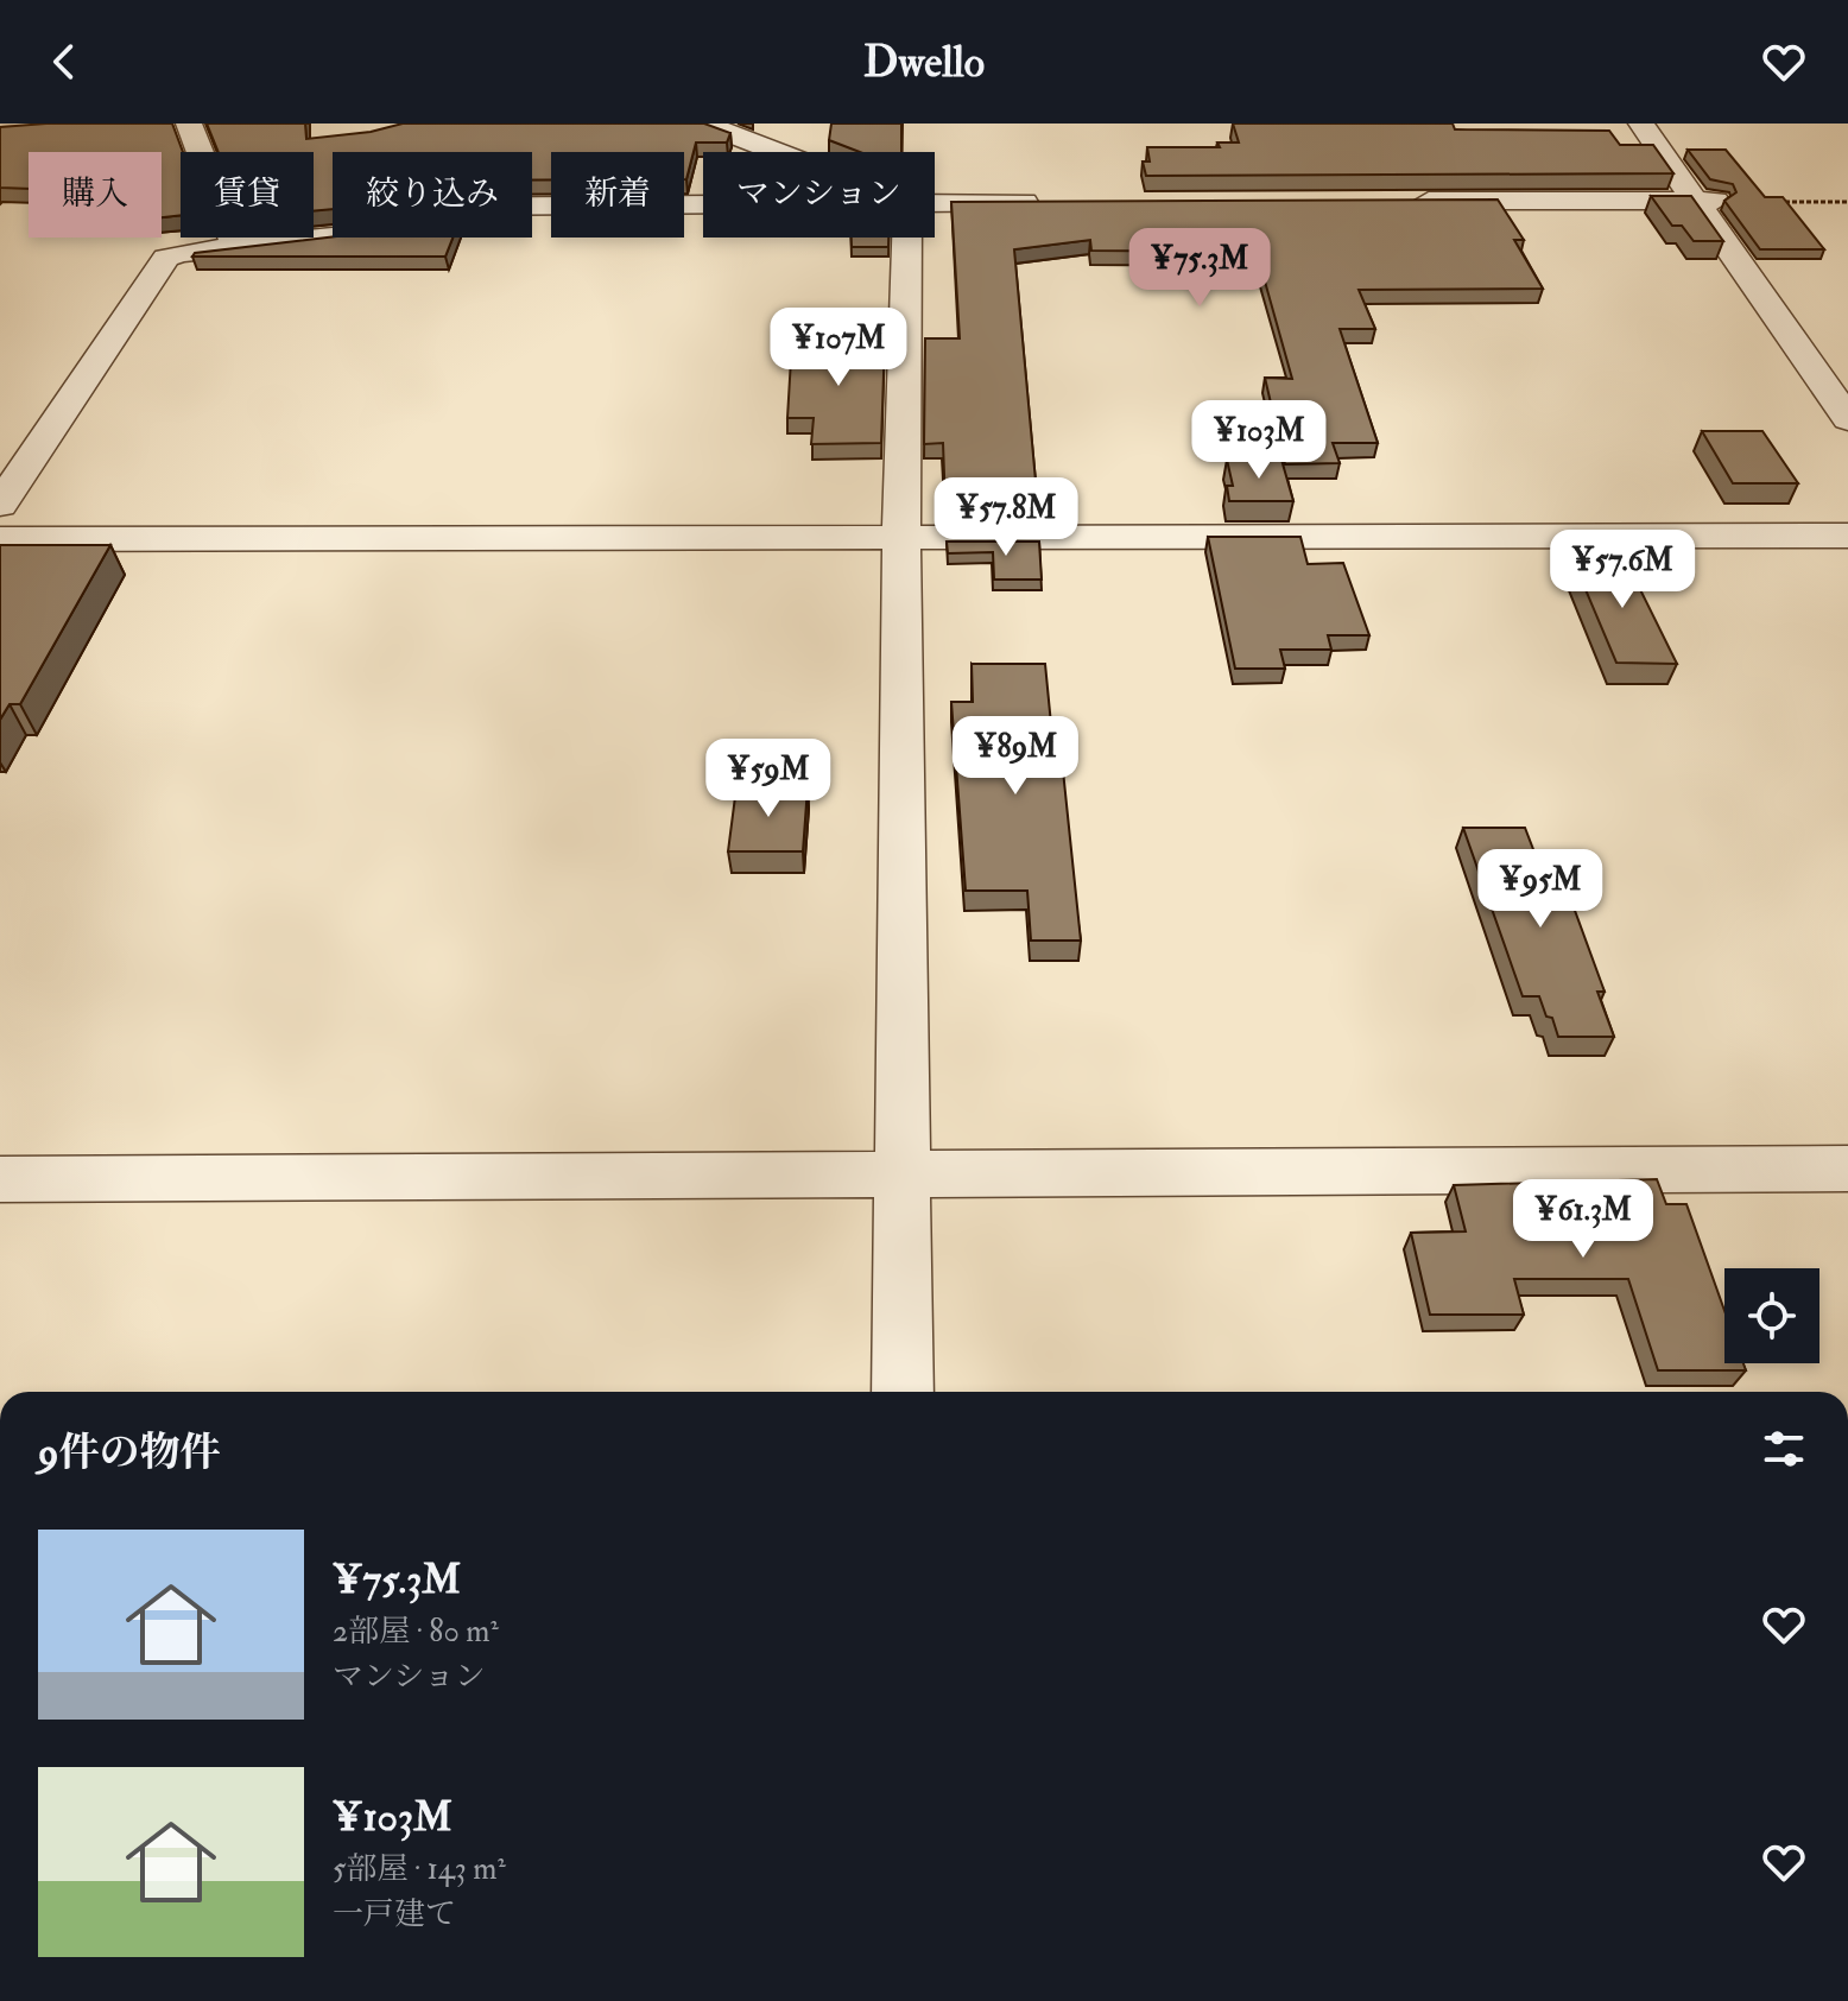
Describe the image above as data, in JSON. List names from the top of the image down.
{
  "page": {
    "header": "Dwello",
    "chip": [
      "購入",
      "賃貸",
      "絞り込み",
      "新着",
      "マンション"
    ],
    "price": [
      "¥75.3M",
      "¥107M",
      "¥103M",
      "¥57.8M",
      "¥57.6M",
      "¥89M",
      "¥59M",
      "¥95M",
      "¥61.3M"
    ],
    "heading": "9件の物件",
    "list": [
      {
        "name": "¥75.3M",
        "note": "2部屋 · 80 m² · マンション"
      },
      {
        "name": "¥103M",
        "note": "5部屋 · 143 m² · 一戸建て"
      }
    ]
  }
}
